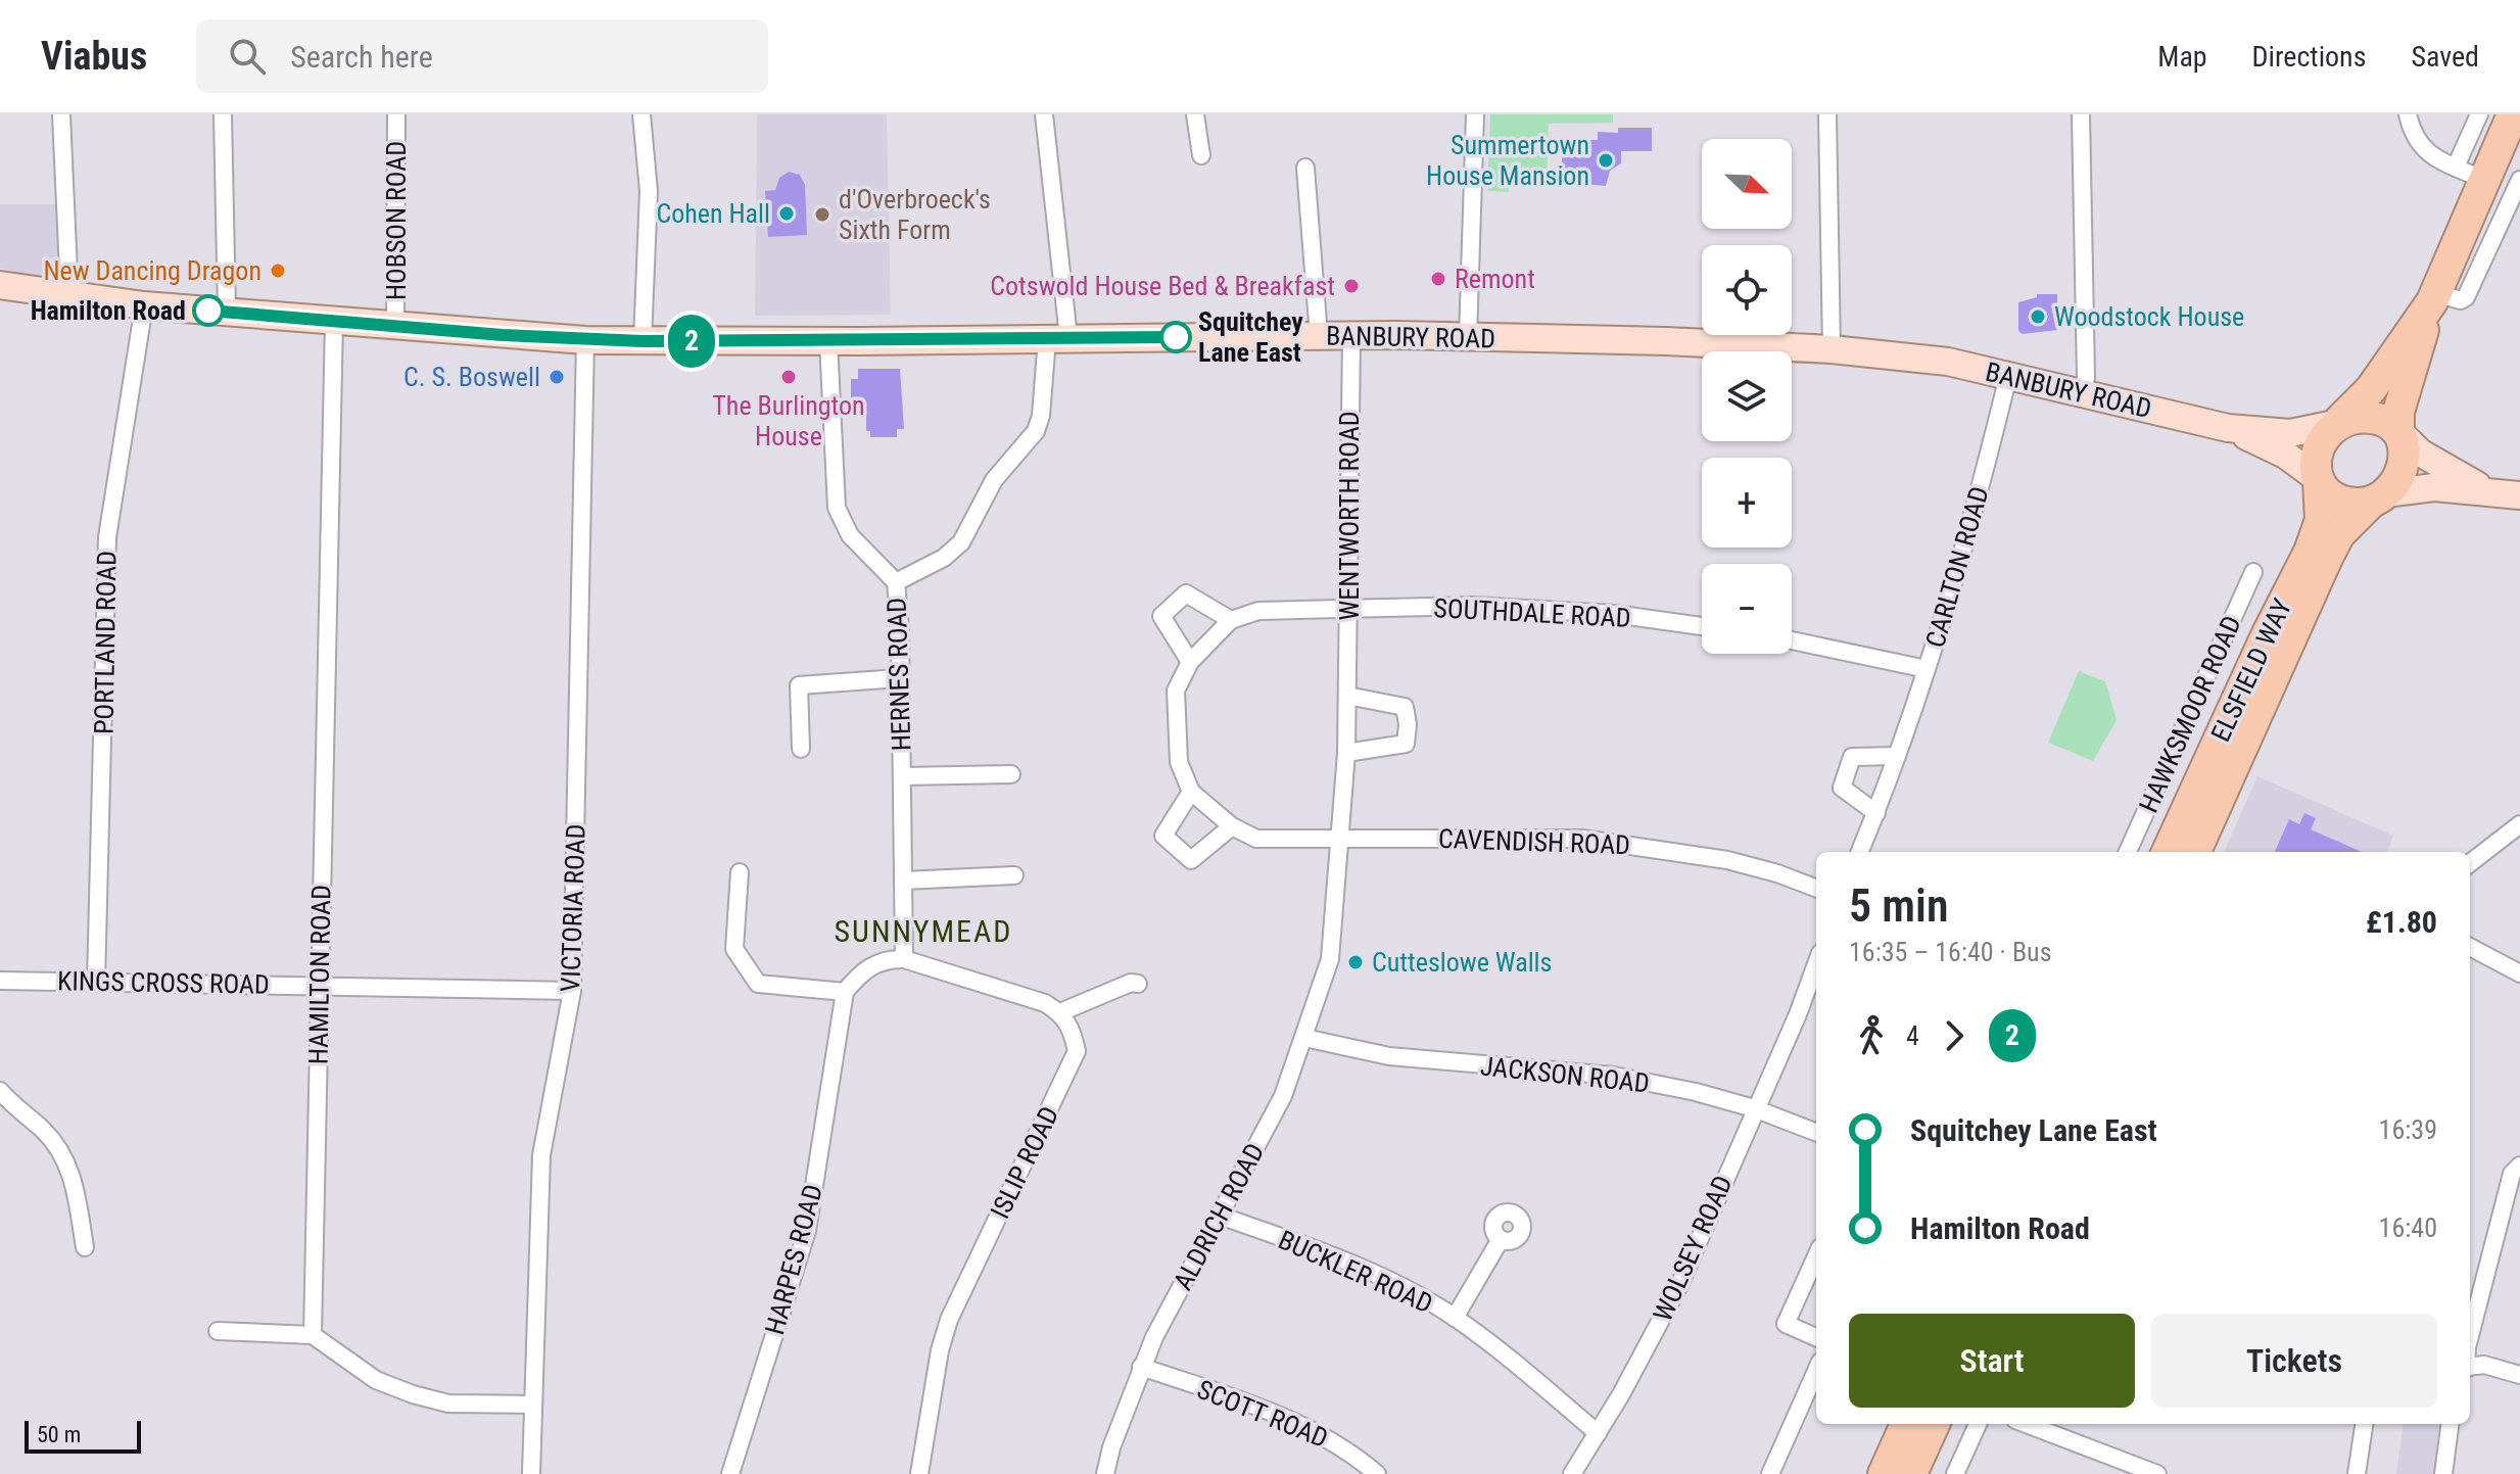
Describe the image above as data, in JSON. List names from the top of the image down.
{
  "streets": {
    "highway": ["ELSFIELD WAY"],
    "main road": ["BANBURY ROAD"],
    "street": [
      "HOBSON ROAD",
      "WENTWORTH ROAD",
      "CARLTON ROAD",
      "SOUTHDALE ROAD",
      "PORTLAND ROAD",
      "HERNES ROAD",
      "HAWKSMOOR ROAD",
      "CAVENDISH ROAD",
      "VICTORIA ROAD",
      "HAMILTON ROAD",
      "KINGS CROSS ROAD",
      "JACKSON ROAD",
      "ISLIP ROAD",
      "ALDRICH ROAD",
      "WOLSEY ROAD",
      "HARPES ROAD",
      "BUCKLER ROAD",
      "SCOTT ROAD"
    ]
  },
  "crossings": [
    ["HOBSON ROAD", "BANBURY ROAD"],
    ["BANBURY ROAD", "WENTWORTH ROAD"],
    ["BANBURY ROAD", "CARLTON ROAD"],
    ["BANBURY ROAD", "PORTLAND ROAD"],
    ["BANBURY ROAD", "ELSFIELD WAY"],
    ["BANBURY ROAD", "HERNES ROAD"],
    ["BANBURY ROAD", "VICTORIA ROAD"],
    ["BANBURY ROAD", "HAMILTON ROAD"],
    ["WENTWORTH ROAD", "SOUTHDALE ROAD"],
    ["WENTWORTH ROAD", "CAVENDISH ROAD"],
    ["WENTWORTH ROAD", "ALDRICH ROAD"],
    ["PORTLAND ROAD", "KINGS CROSS ROAD"],
    ["VICTORIA ROAD", "KINGS CROSS ROAD"],
    ["HAMILTON ROAD", "KINGS CROSS ROAD"],
    ["JACKSON ROAD", "ALDRICH ROAD"],
    ["JACKSON ROAD", "WOLSEY ROAD"],
    ["ALDRICH ROAD", "BUCKLER ROAD"],
    ["ALDRICH ROAD", "SCOTT ROAD"],
    ["WOLSEY ROAD", "BUCKLER ROAD"]
  ],
  "districts": ["SUNNYMEAD"],
  "places": [
    "Summertown House Mansion",
    "Cohen Hall",
    "d'Overbroeck's Sixth Form",
    "New Dancing Dragon",
    "Remont",
    "Cotswold House Bed & Breakfast",
    "Hamilton Road",
    "Woodstock House",
    "Squitchey Lane East",
    "C. S. Boswell",
    "The Burlington House",
    "Cutteslowe Walls"
  ],
  "lines": ["bus line 2"],
  "scale_bar": "50 m",
  "north": "bottom right",
  "page": {
    "header": "Viabus",
    "search": "Search here",
    "nav": ["Map", "Directions", "Saved"],
    "on_map": "2",
    "map_buttons": ["+", "−"],
    "heading": ["5 min", "16:35 – 16:40 · Bus", "£1.80"],
    "legs": ["4", "2"],
    "list": [
      {
        "name": "Squitchey Lane East",
        "value": "16:39"
      },
      {
        "name": "Hamilton Road",
        "value": "16:40"
      }
    ],
    "buttons": ["Start", "Tickets"],
    "scale": "50 m"
  }
}
